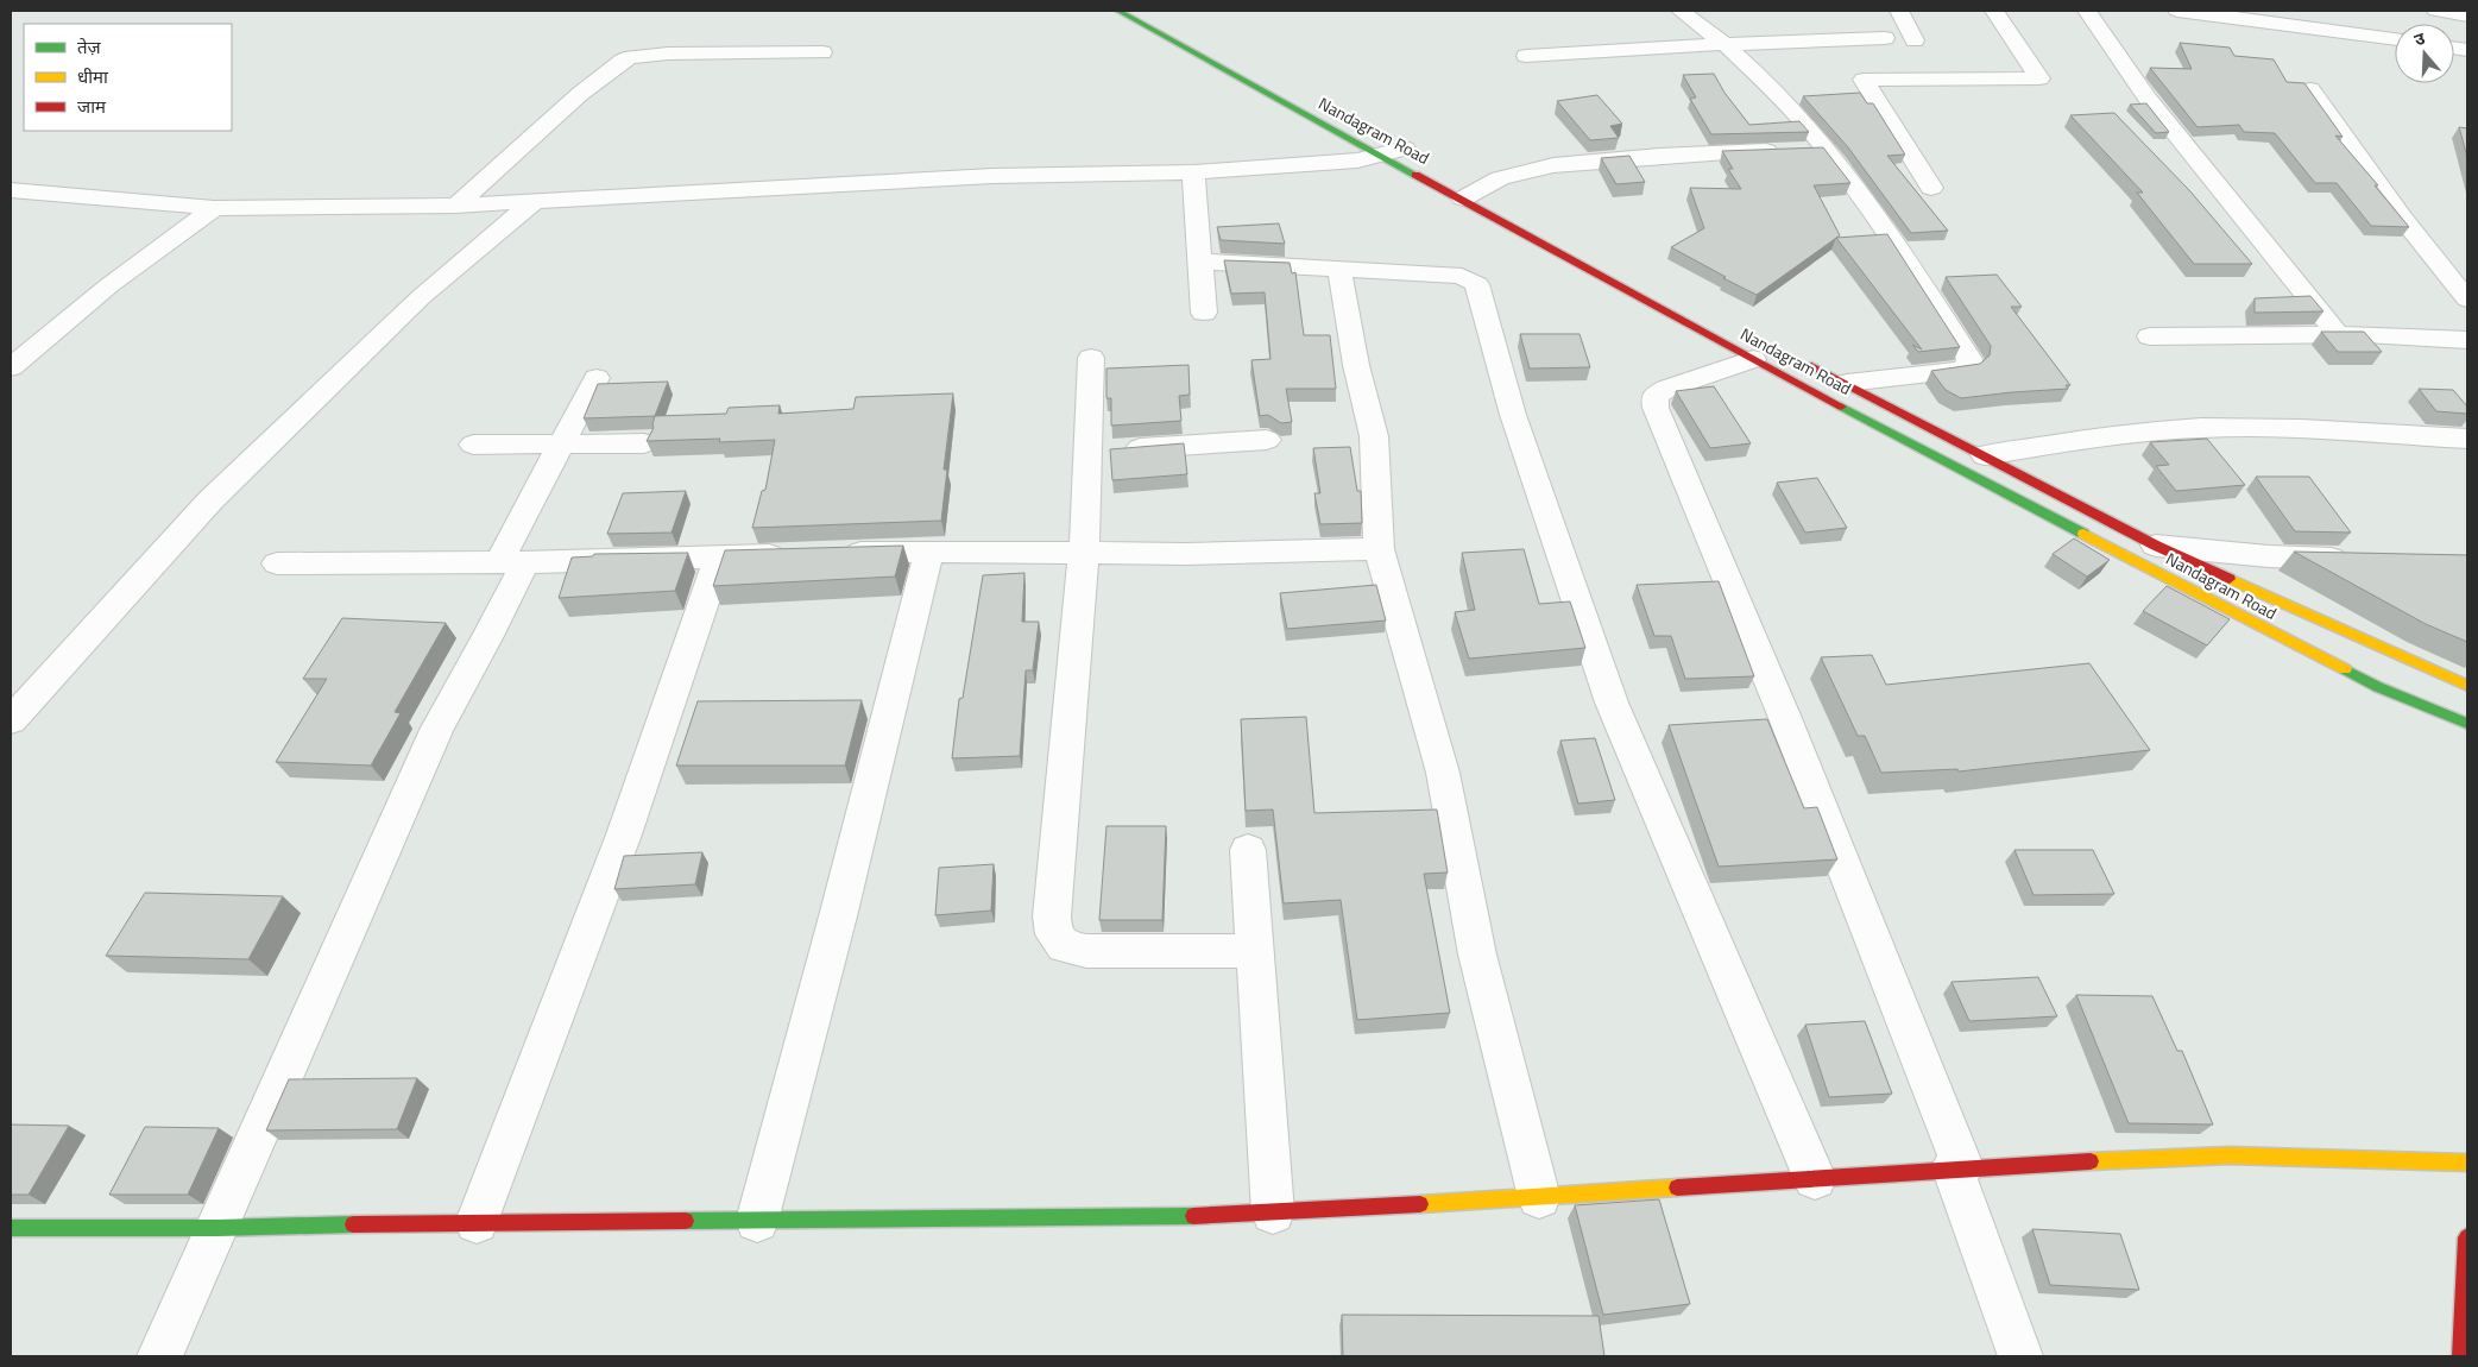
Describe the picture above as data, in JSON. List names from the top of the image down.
{
  "streets": {
    "street": ["Nandagram Road"]
  },
  "legend": ["तेज़", "धीमा", "जाम"],
  "north": "top"
}
